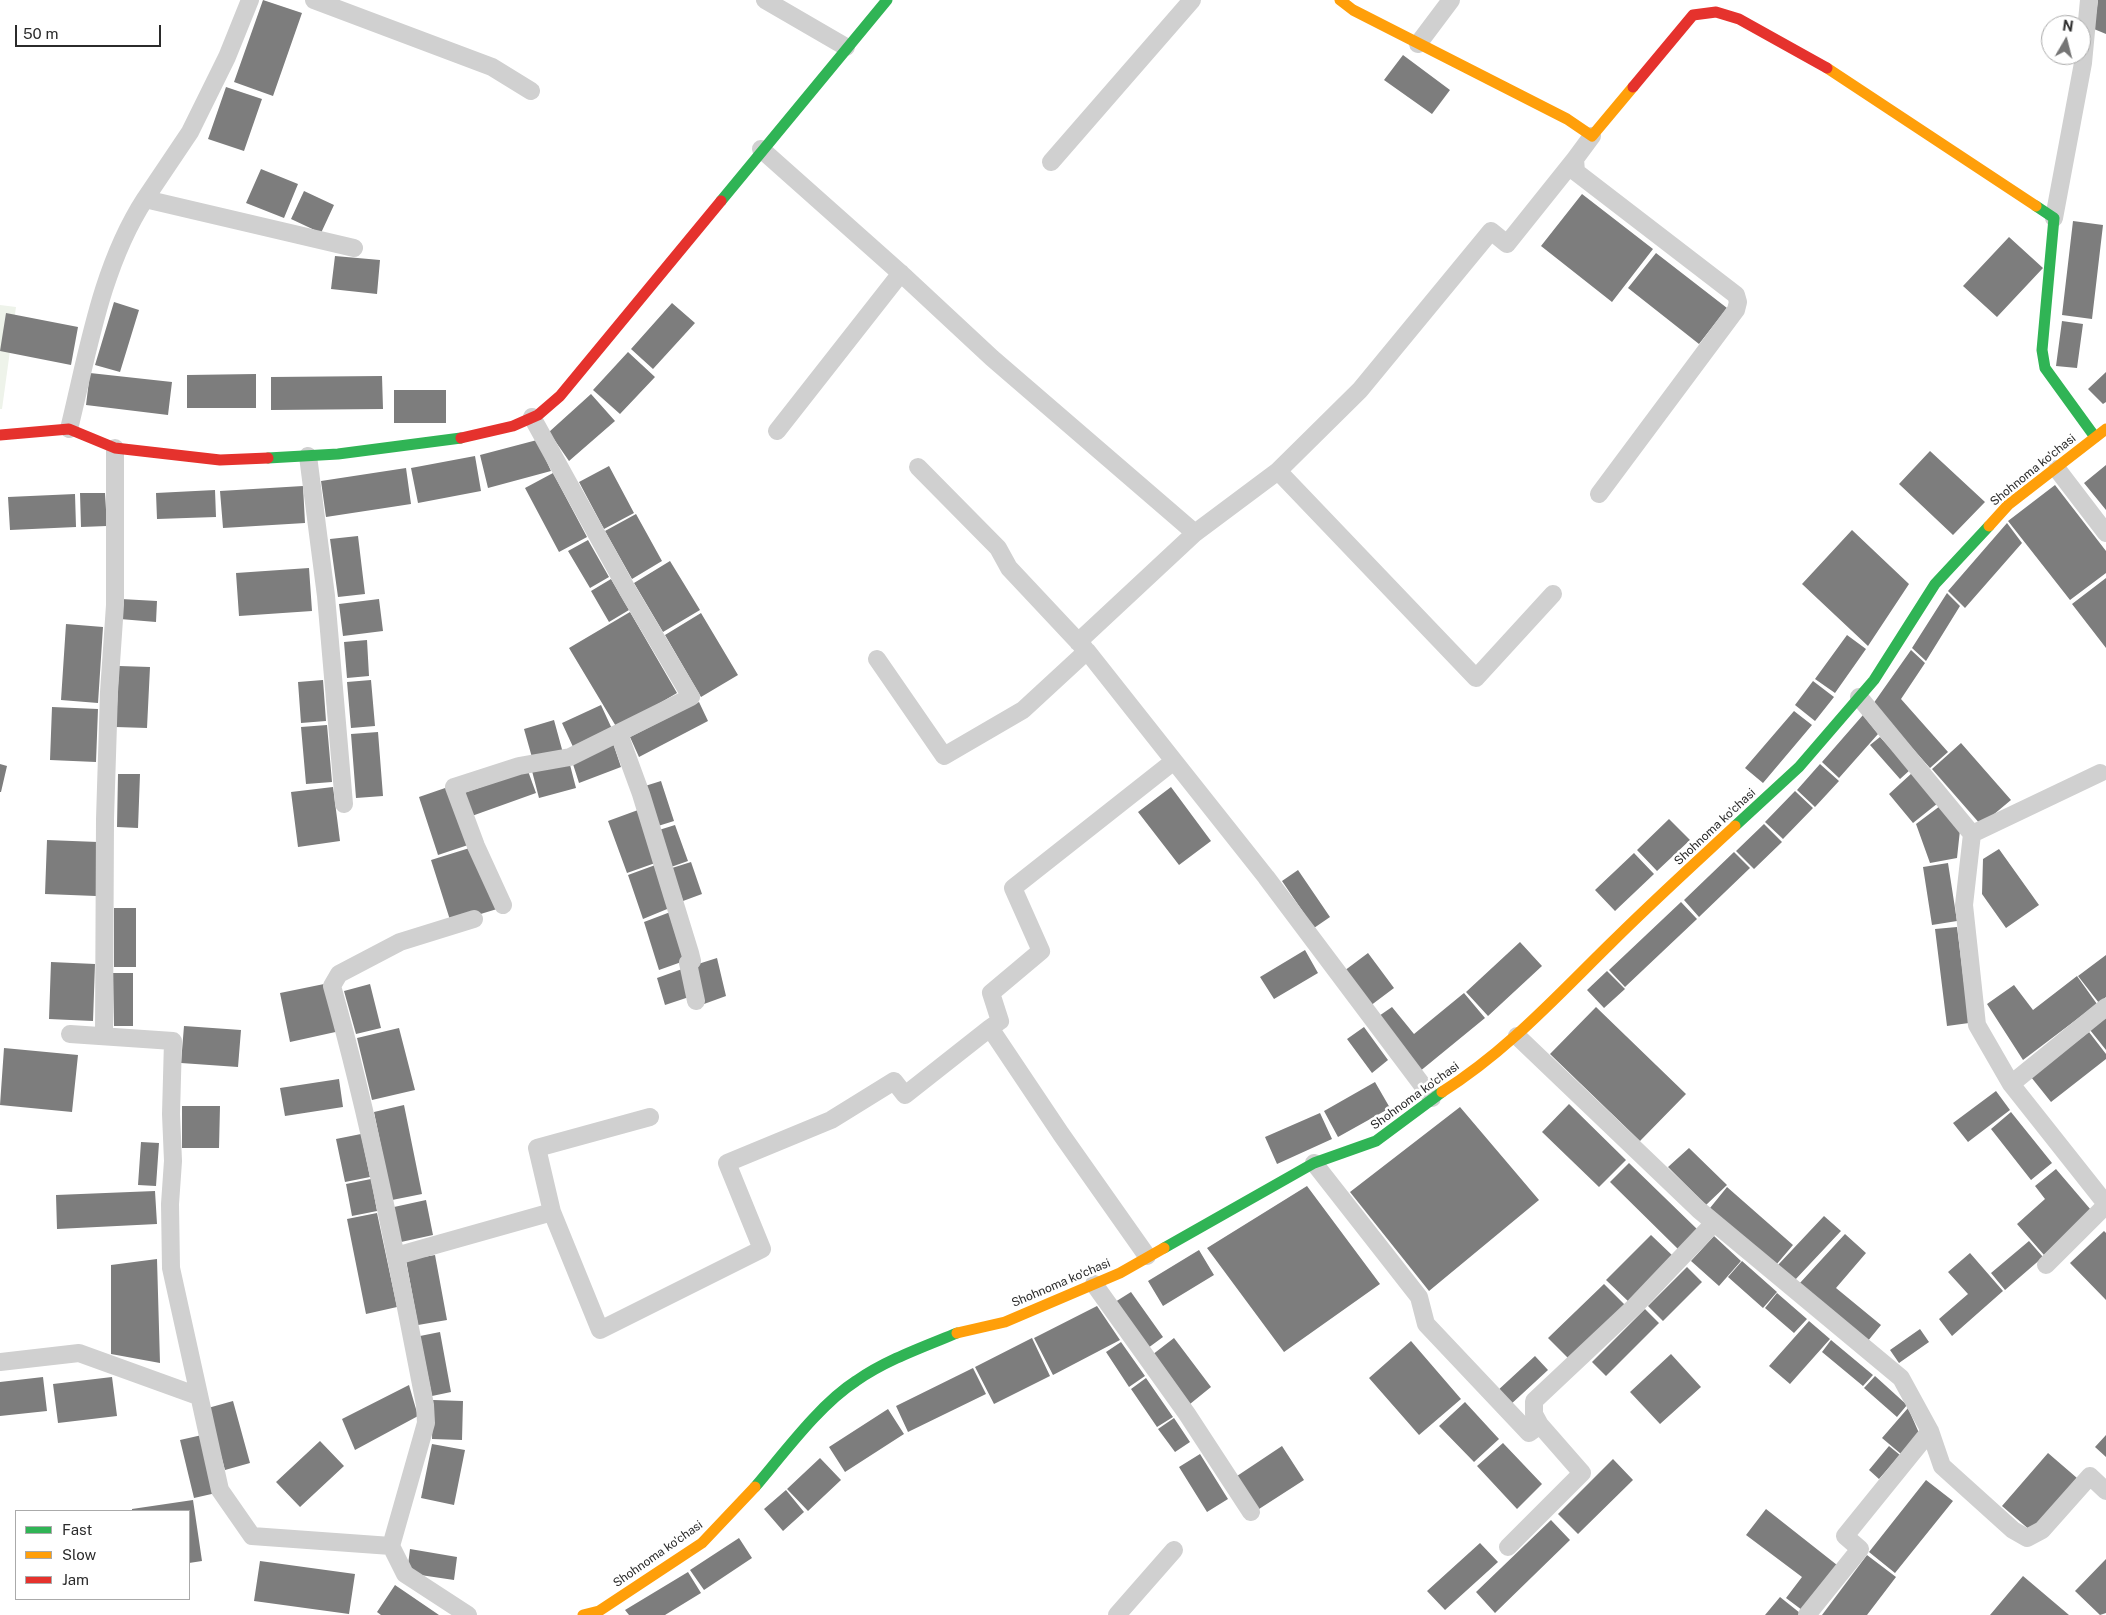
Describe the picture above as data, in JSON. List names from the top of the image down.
{
  "streets": {
    "street": ["Shohnoma ko'chasi"]
  },
  "legend": ["Fast", "Slow", "Jam"],
  "scale_bar": "50 m",
  "north": "top"
}
